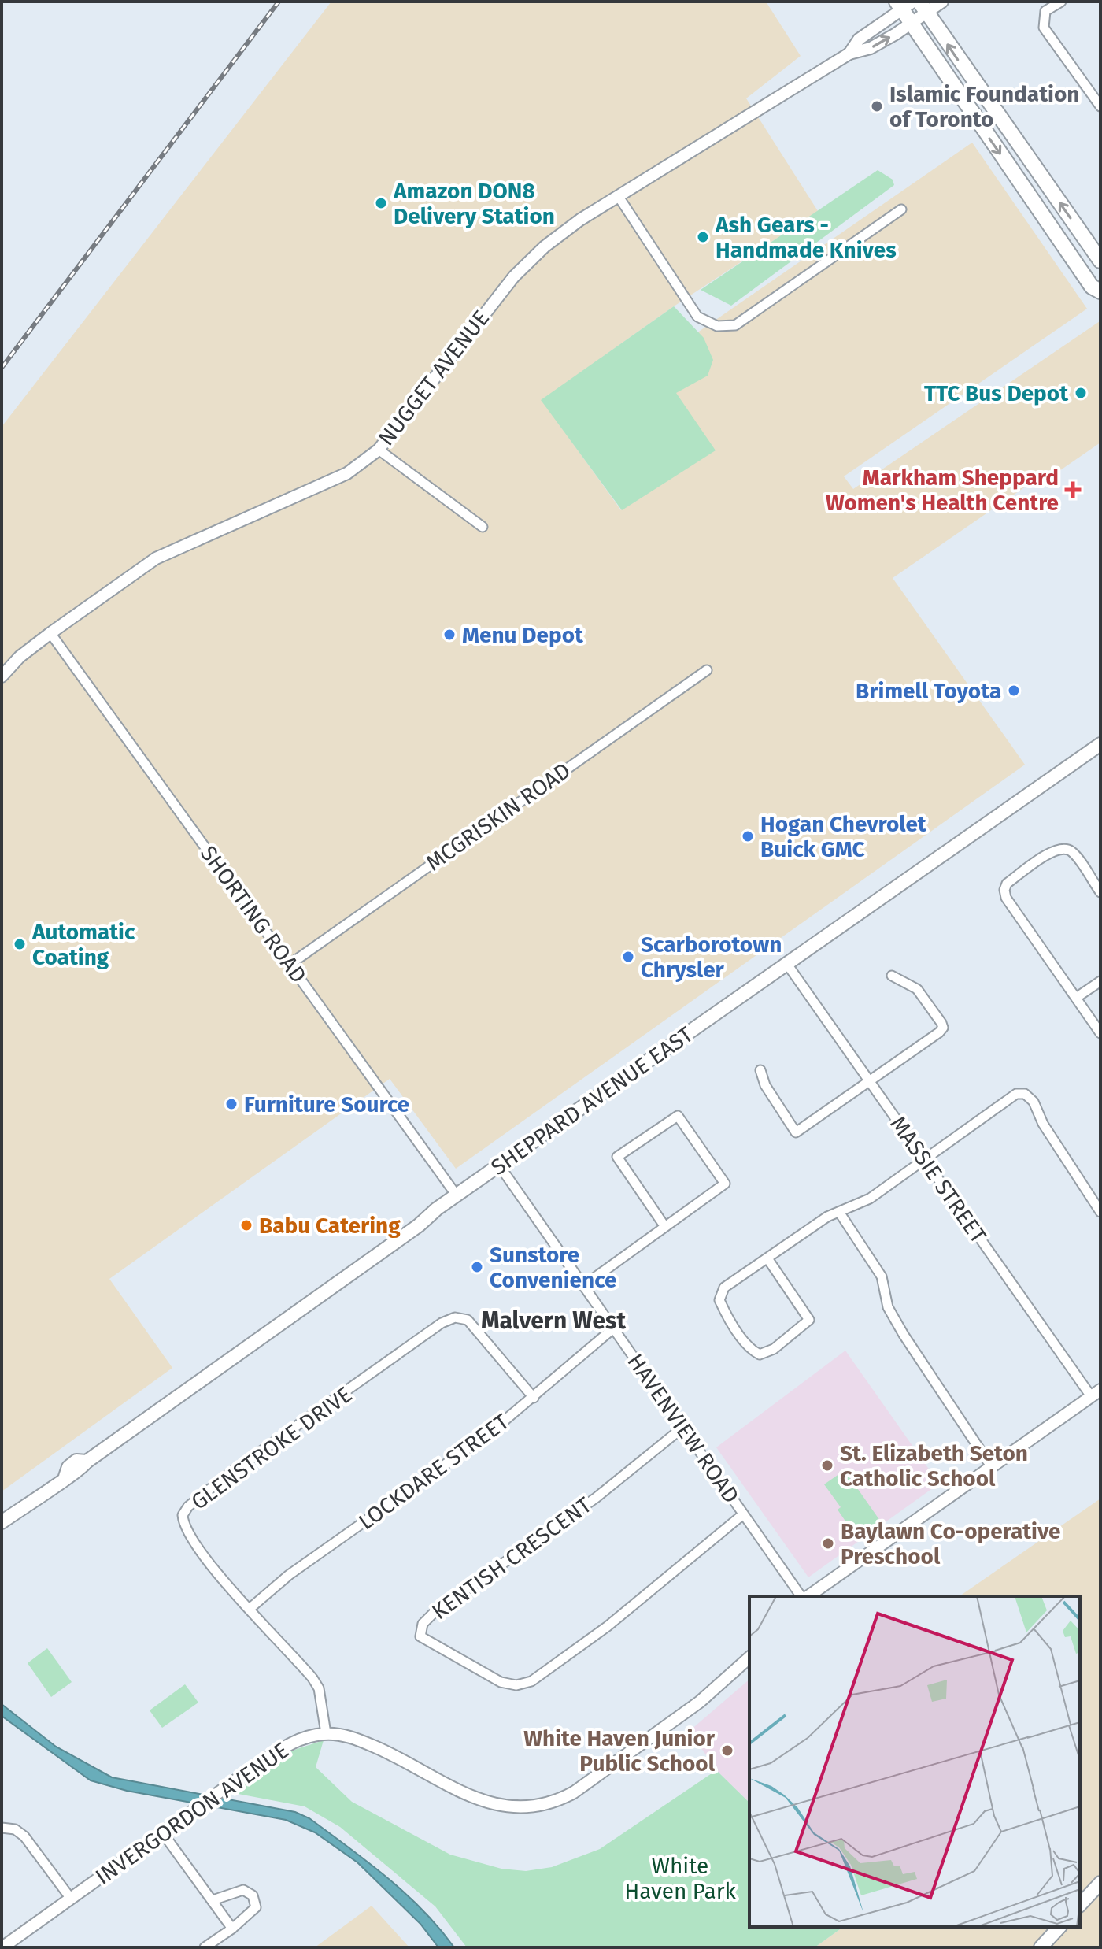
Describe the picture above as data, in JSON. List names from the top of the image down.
{
  "streets": {
    "main road": ["SHEPPARD AVENUE EAST"],
    "street": [
      "NUGGET AVENUE",
      "MCGRISKIN ROAD",
      "SHORTING ROAD",
      "MASSIE STREET",
      "HAVENVIEW ROAD",
      "GLENSTROKE DRIVE",
      "LOCKDARE STREET",
      "KENTISH CRESCENT",
      "INVERGORDON AVENUE"
    ]
  },
  "crossings": [
    ["NUGGET AVENUE", "SHORTING ROAD"],
    ["MCGRISKIN ROAD", "SHORTING ROAD"],
    ["SHORTING ROAD", "SHEPPARD AVENUE EAST"],
    ["SHEPPARD AVENUE EAST", "MASSIE STREET"],
    ["SHEPPARD AVENUE EAST", "HAVENVIEW ROAD"],
    ["HAVENVIEW ROAD", "LOCKDARE STREET"],
    ["HAVENVIEW ROAD", "KENTISH CRESCENT"],
    ["GLENSTROKE DRIVE", "LOCKDARE STREET"],
    ["GLENSTROKE DRIVE", "INVERGORDON AVENUE"]
  ],
  "districts": ["Malvern West"],
  "parks": ["White Haven Park"],
  "places": {
    "other": [
      "Islamic Foundation of Toronto",
      "Amazon DON8 Delivery Station",
      "Ash Gears - Handmade Knives",
      "TTC Bus Depot",
      "Menu Depot",
      "Brimell Toyota",
      "Hogan Chevrolet Buick GMC",
      "Automatic Coating",
      "Scarborotown Chrysler",
      "Furniture Source",
      "Babu Catering",
      "Sunstore Convenience",
      "St. Elizabeth Seton Catholic School",
      "Baylawn Co-operative Preschool",
      "White Haven Junior Public School"
    ],
    "health": ["Markham Sheppard Women's Health Centre"]
  }
}
